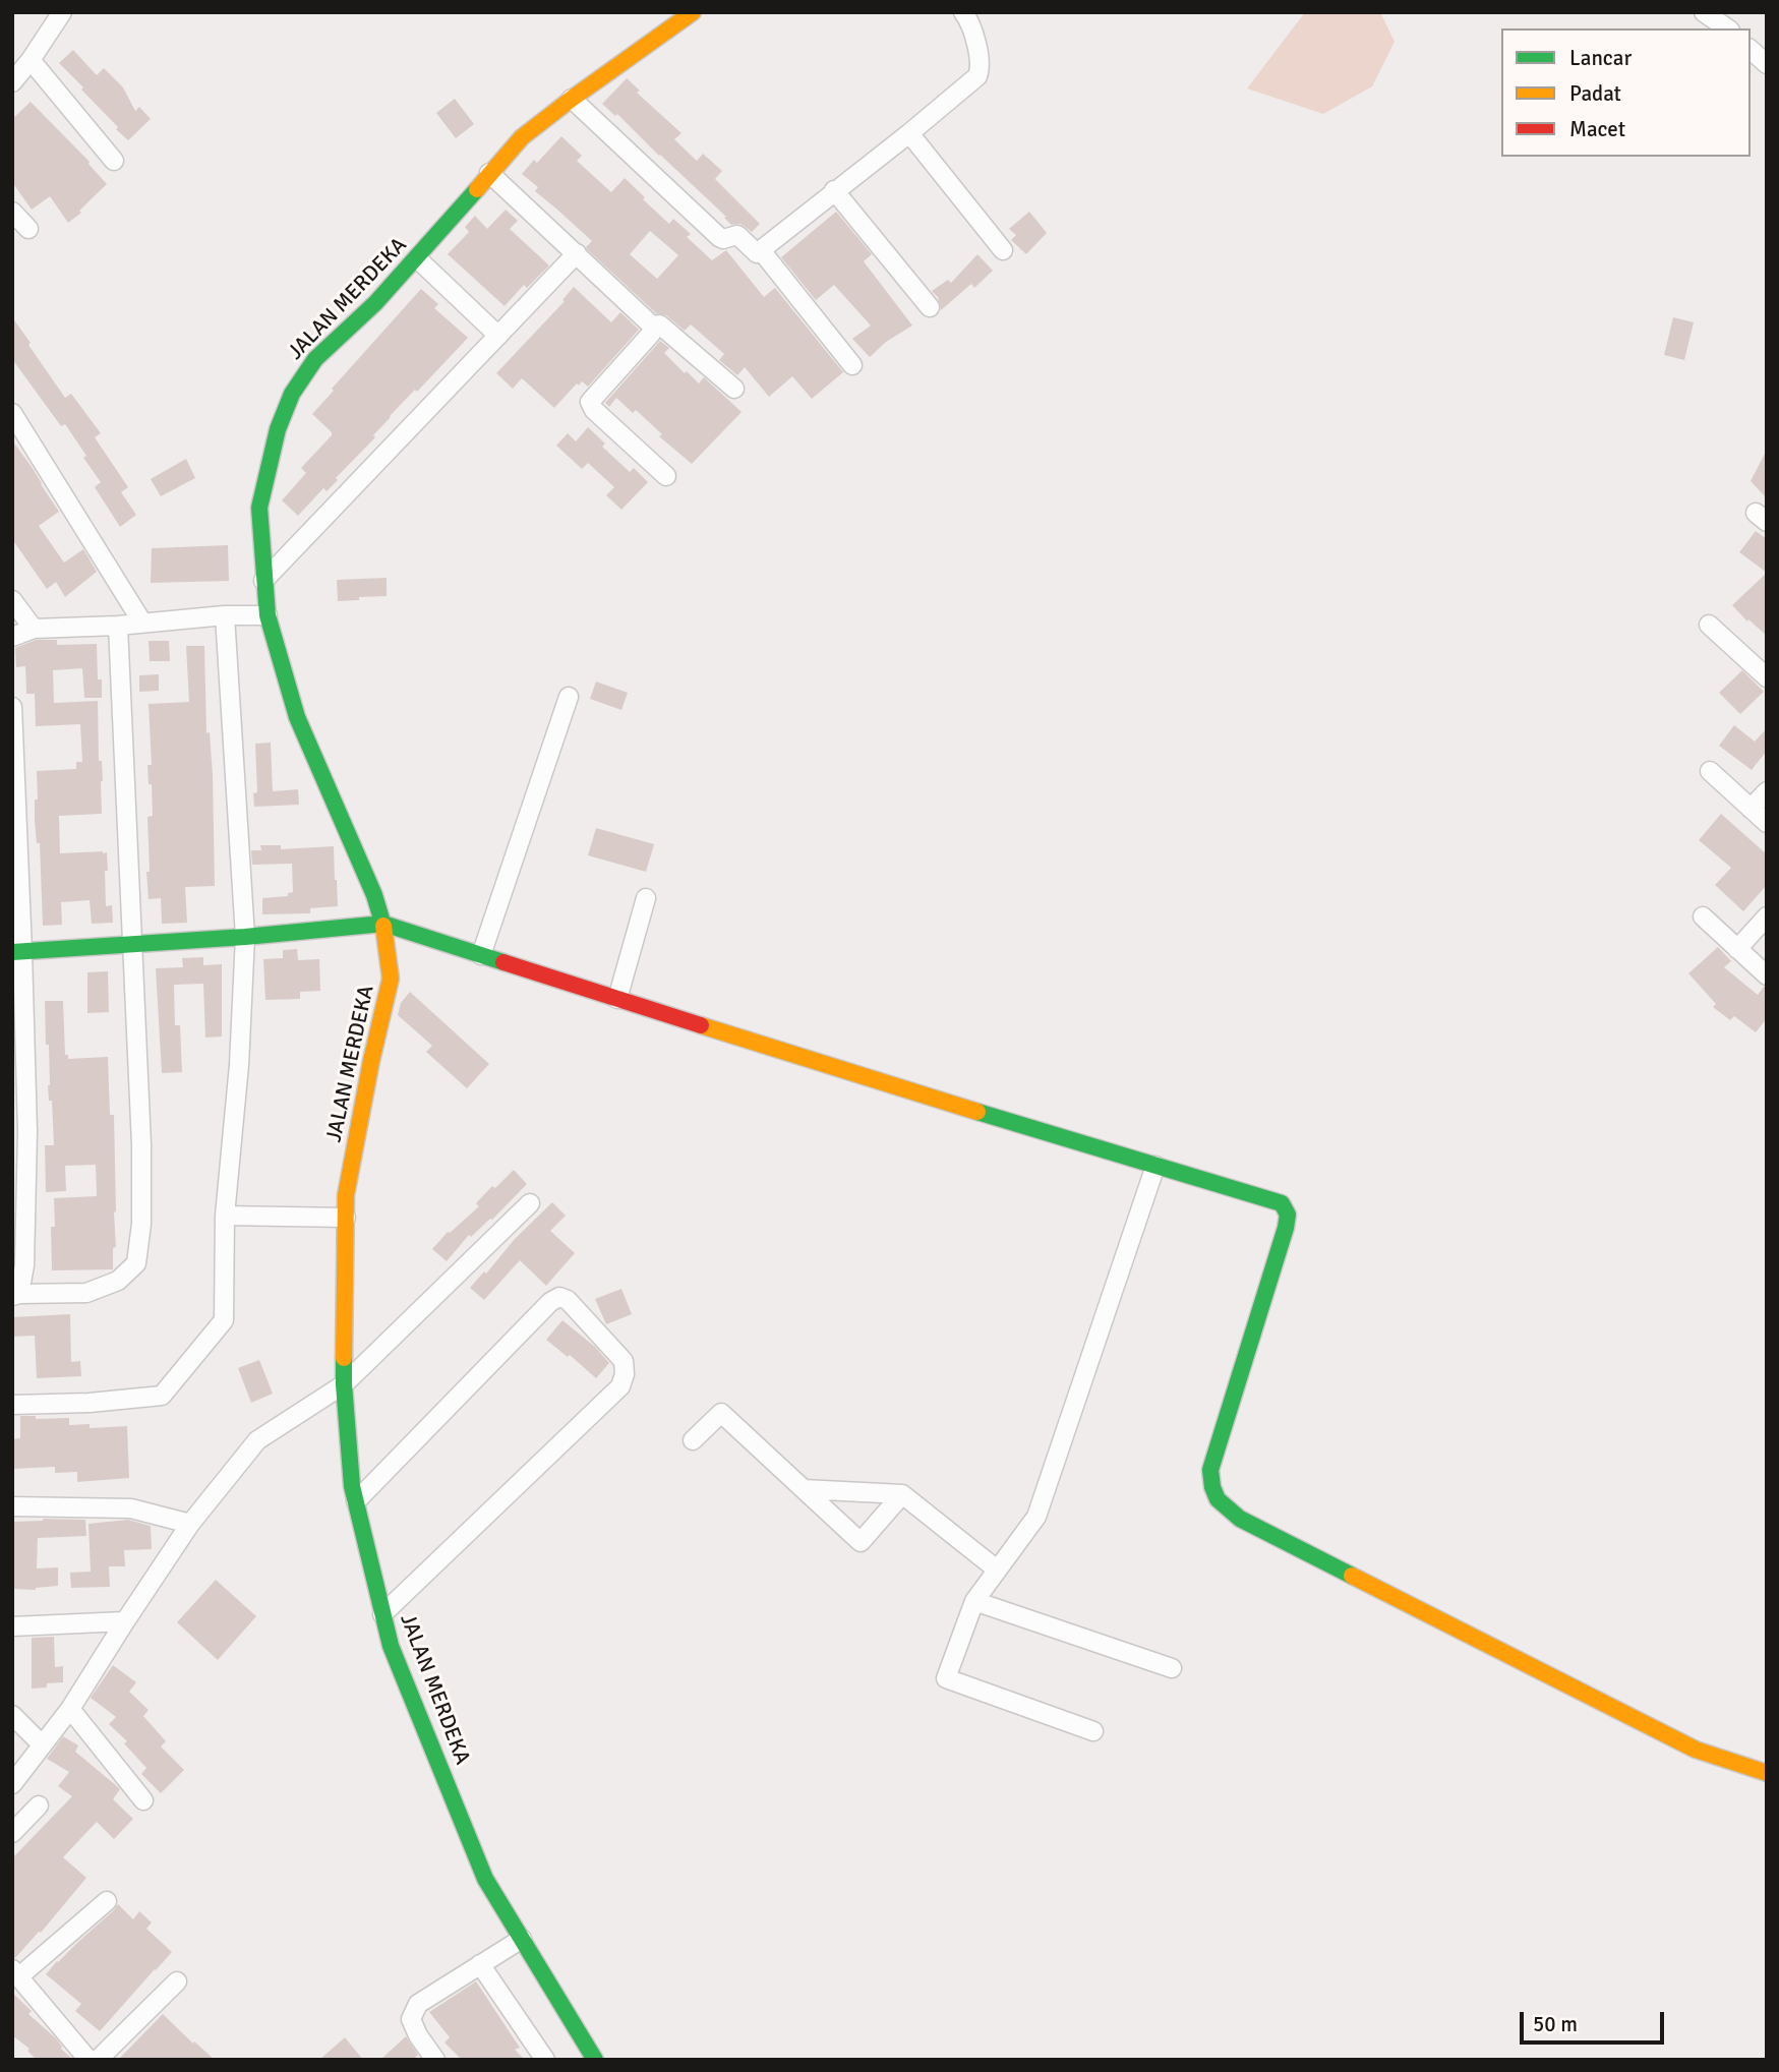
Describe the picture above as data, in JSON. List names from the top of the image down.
{
  "streets": {
    "street": ["JALAN MERDEKA"]
  },
  "legend": ["Lancar", "Padat", "Macet"],
  "scale_bar": "50 m"
}
